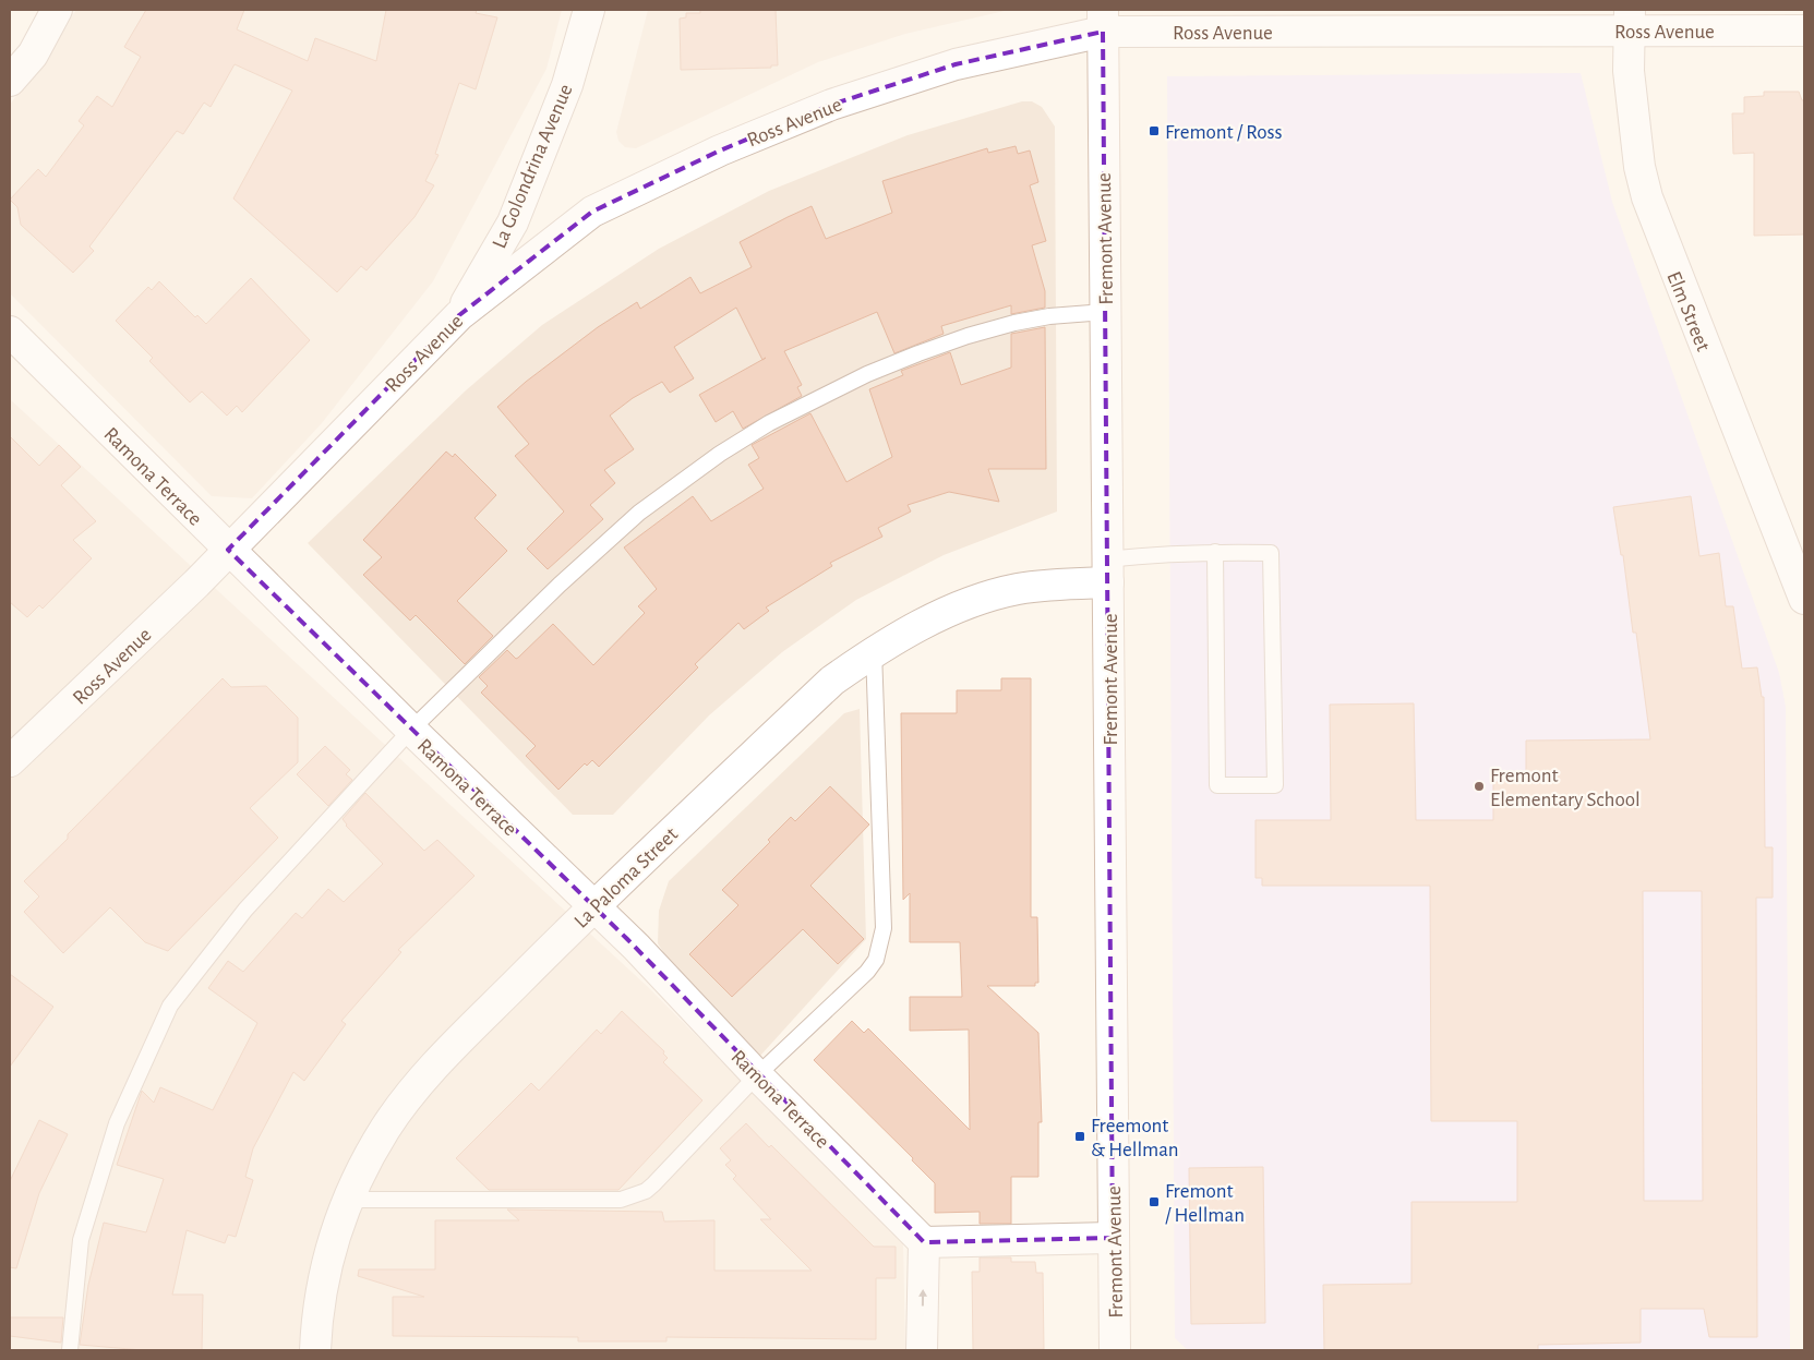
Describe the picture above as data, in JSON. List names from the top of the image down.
{
  "streets": {
    "street": [
      "Ross Avenue",
      "La Golondrina Avenue",
      "Fremont Avenue",
      "Elm Street",
      "Ramona Terrace",
      "La Paloma Street"
    ]
  },
  "crossings": [
    ["Ross Avenue", "La Golondrina Avenue"],
    ["Ross Avenue", "Fremont Avenue"],
    ["Ross Avenue", "Elm Street"],
    ["Ross Avenue", "Ramona Terrace"],
    ["Fremont Avenue", "La Paloma Street"],
    ["Ramona Terrace", "La Paloma Street"]
  ],
  "places": {
    "transit": ["Fremont / Ross", "Freemont & Hellman", "Fremont / Hellman"],
    "other": ["Fremont Elementary School"]
  }
}
